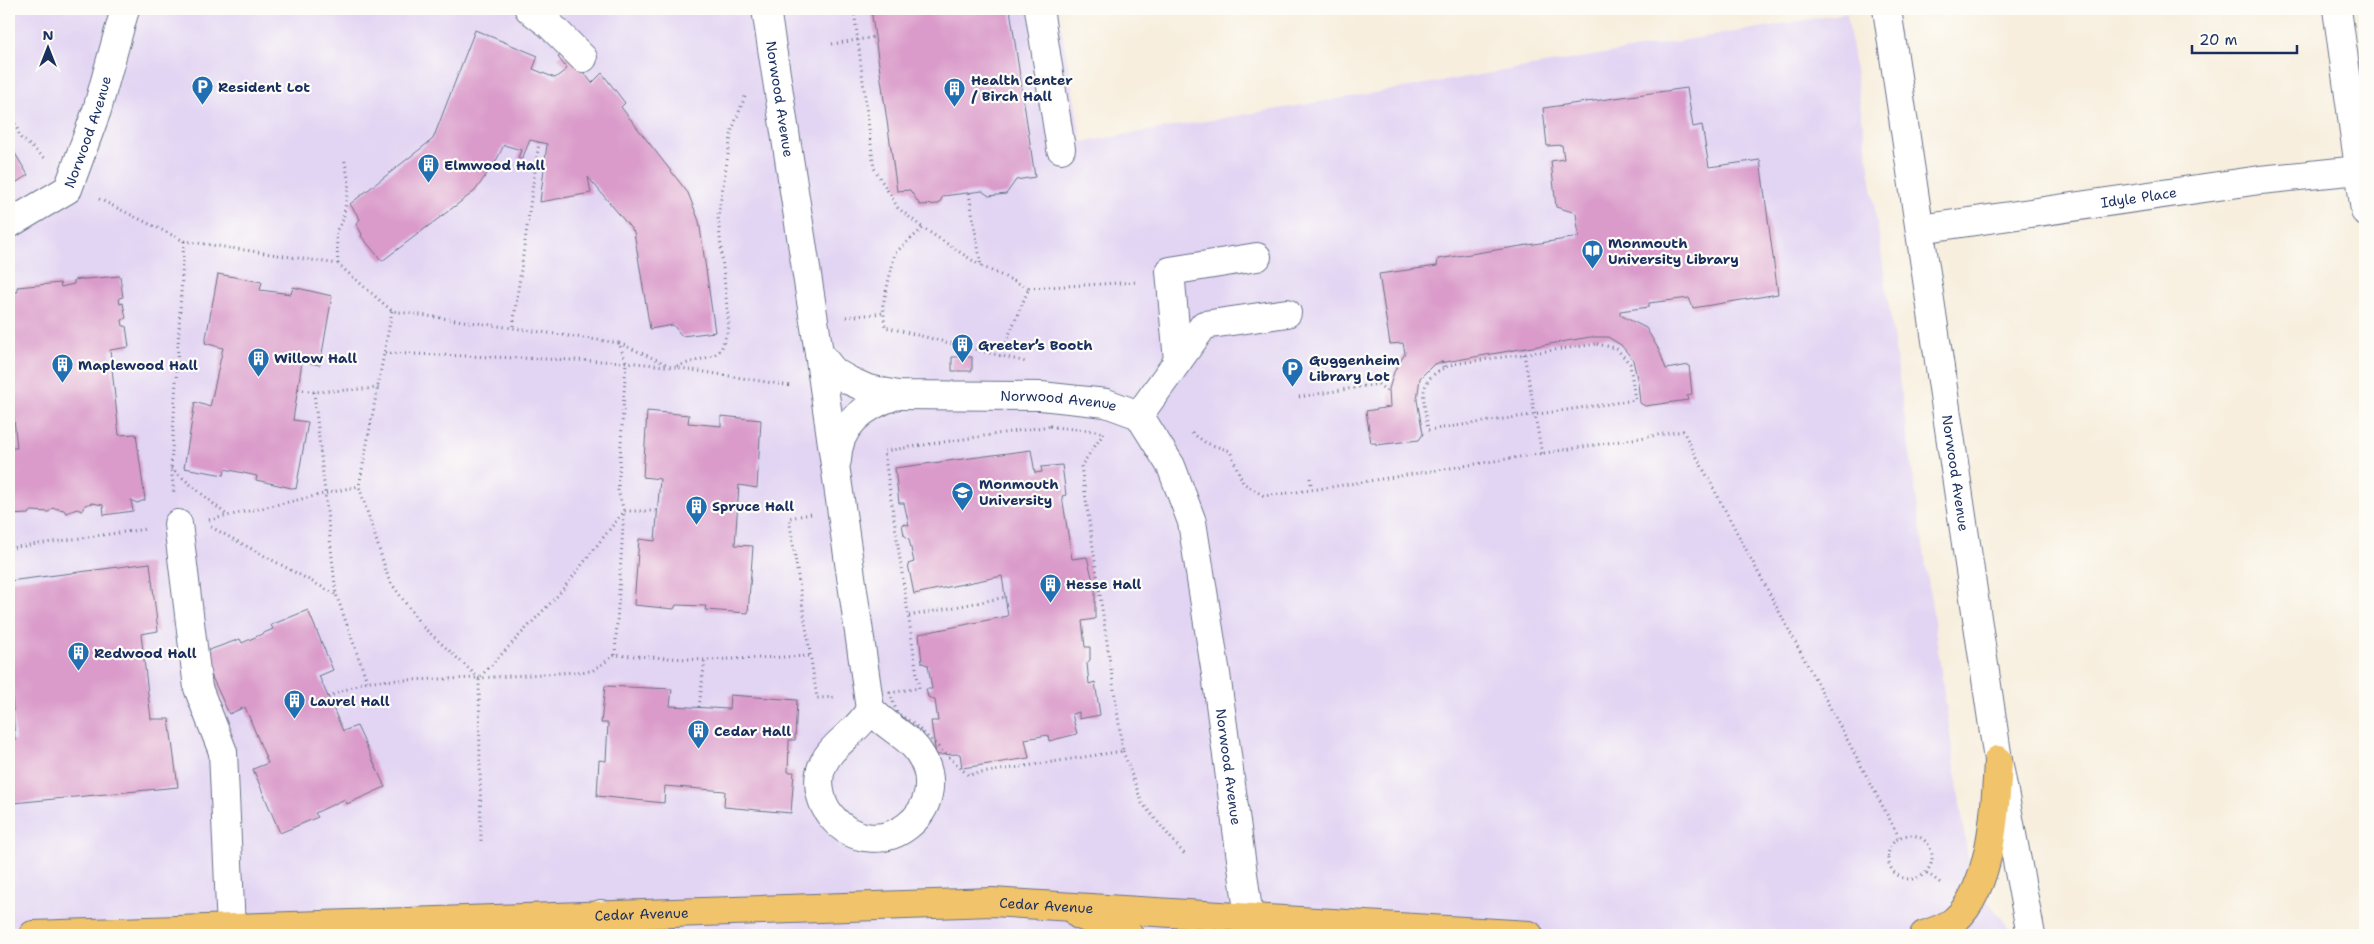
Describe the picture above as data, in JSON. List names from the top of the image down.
{
  "streets": {
    "main road": ["Cedar Avenue"],
    "street": ["Norwood Avenue", "Idyle Place"]
  },
  "crossings": [
    ["Norwood Avenue", "Idyle Place"],
    ["Norwood Avenue", "Cedar Avenue"]
  ],
  "places": {
    "parking": ["Resident Lot", "Guggenheim Library Lot"],
    "building": [
      "Health Center / Birch Hall",
      "Elmwood Hall",
      "Greeter’s Booth",
      "Willow Hall",
      "Maplewood Hall",
      "Spruce Hall",
      "Hesse Hall",
      "Redwood Hall",
      "Laurel Hall",
      "Cedar Hall"
    ],
    "library": ["Monmouth University Library"],
    "school or university": ["Monmouth University"]
  },
  "scale_bar": "20 m",
  "north": "top"
}
